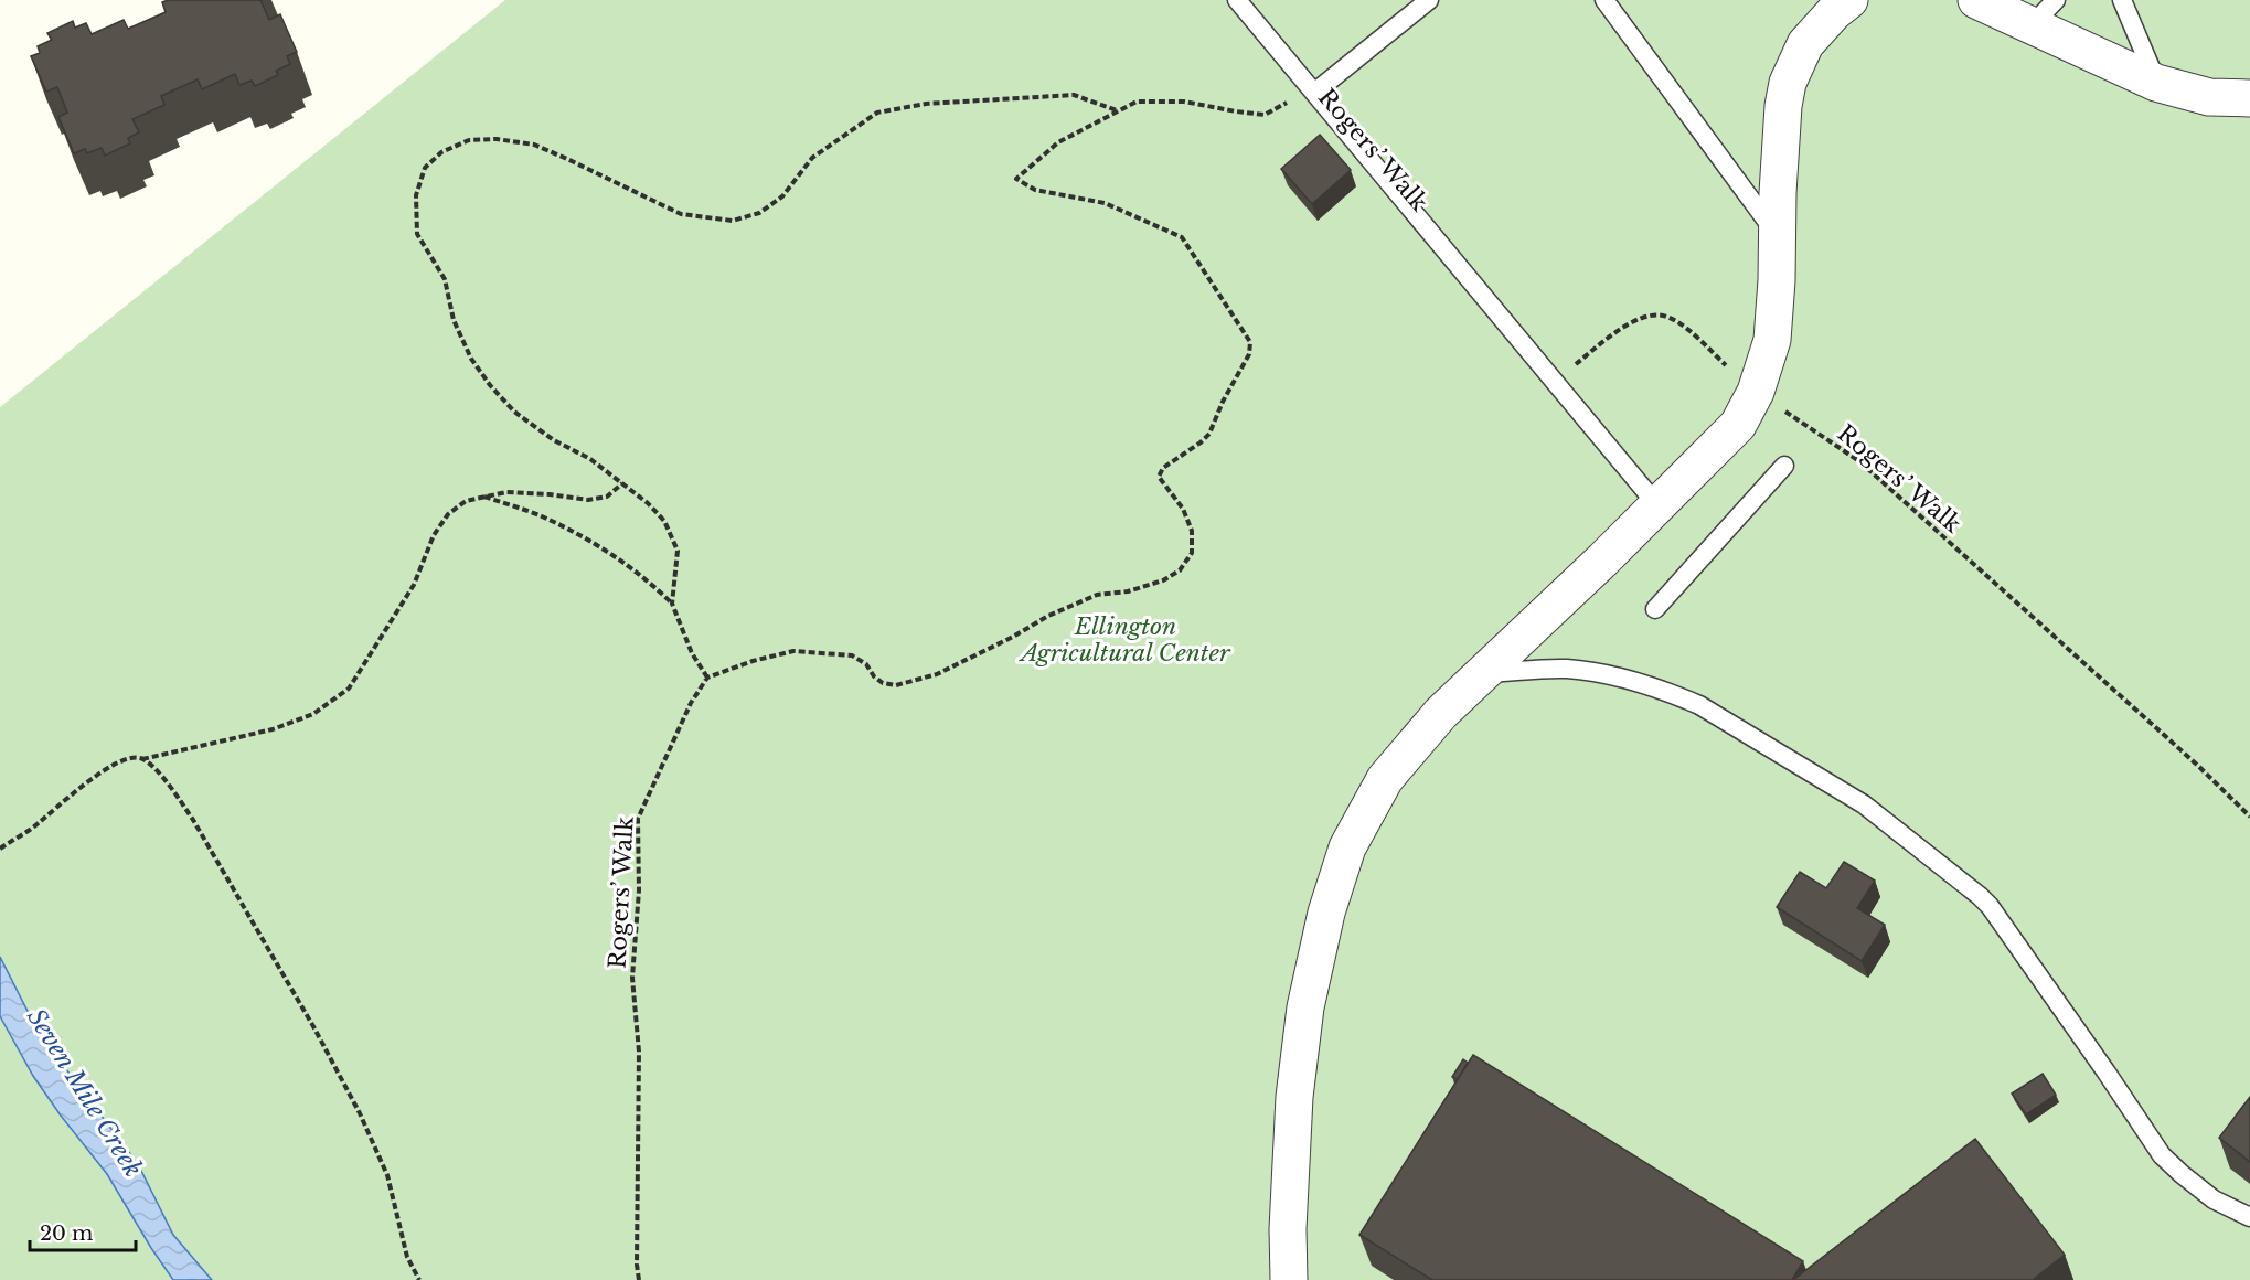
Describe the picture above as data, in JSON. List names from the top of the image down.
{
  "streets": {
    "path": ["Rogers’ Walk"]
  },
  "water": ["Seven Mile Creek"],
  "parks": ["Ellington Agricultural Center"],
  "scale_bar": "20 m"
}
